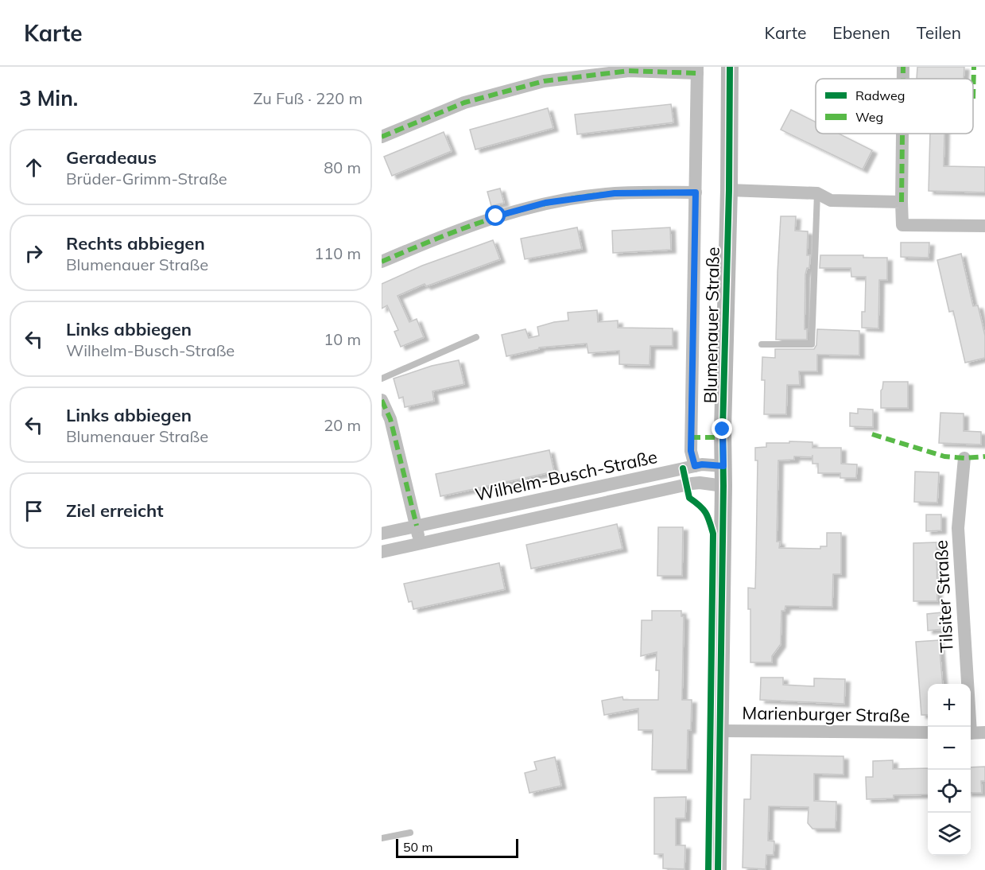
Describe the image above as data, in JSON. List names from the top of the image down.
{
  "streets": {
    "street": [
      "Blumenauer Straße",
      "Wilhelm-Busch-Straße",
      "Tilsiter Straße",
      "Marienburger Straße"
    ]
  },
  "crossings": [
    ["Blumenauer Straße", "Wilhelm-Busch-Straße"],
    ["Blumenauer Straße", "Marienburger Straße"]
  ],
  "legend": ["Radweg", "Weg"],
  "scale_bar": "50 m",
  "page": {
    "header": "Karte",
    "nav": ["Karte", "Ebenen", "Teilen"],
    "heading": ["3 Min.", "Zu Fuß · 220 m"],
    "list": [
      ["Geradeaus", "Brüder-Grimm-Straße", "80 m"],
      ["Rechts abbiegen", "Blumenauer Straße", "110 m"],
      ["Links abbiegen", "Wilhelm-Busch-Straße", "10 m"],
      ["Links abbiegen", "Blumenauer Straße", "20 m"],
      "Ziel erreicht"
    ],
    "map_buttons": ["+", "−"],
    "scale": "50 m"
  }
}
